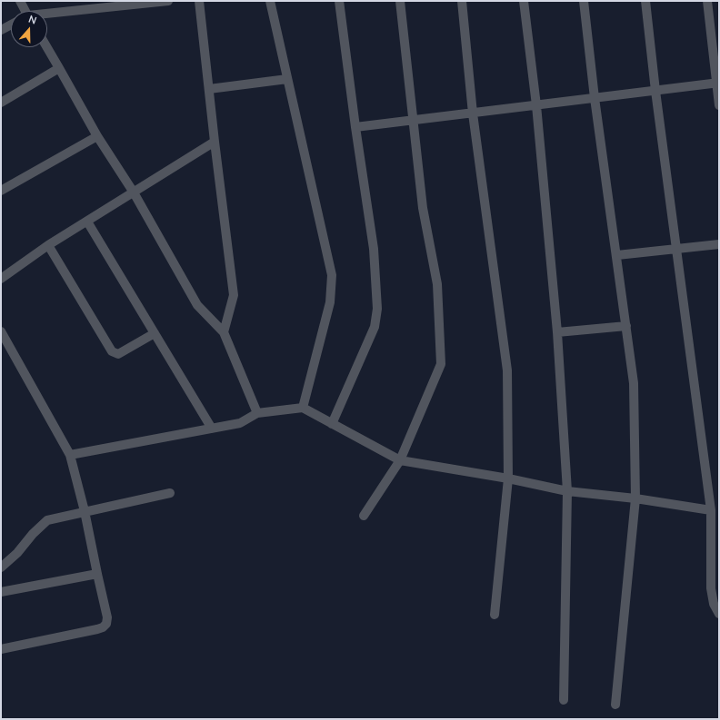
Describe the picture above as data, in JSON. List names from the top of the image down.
{
  "north": "top"
}
